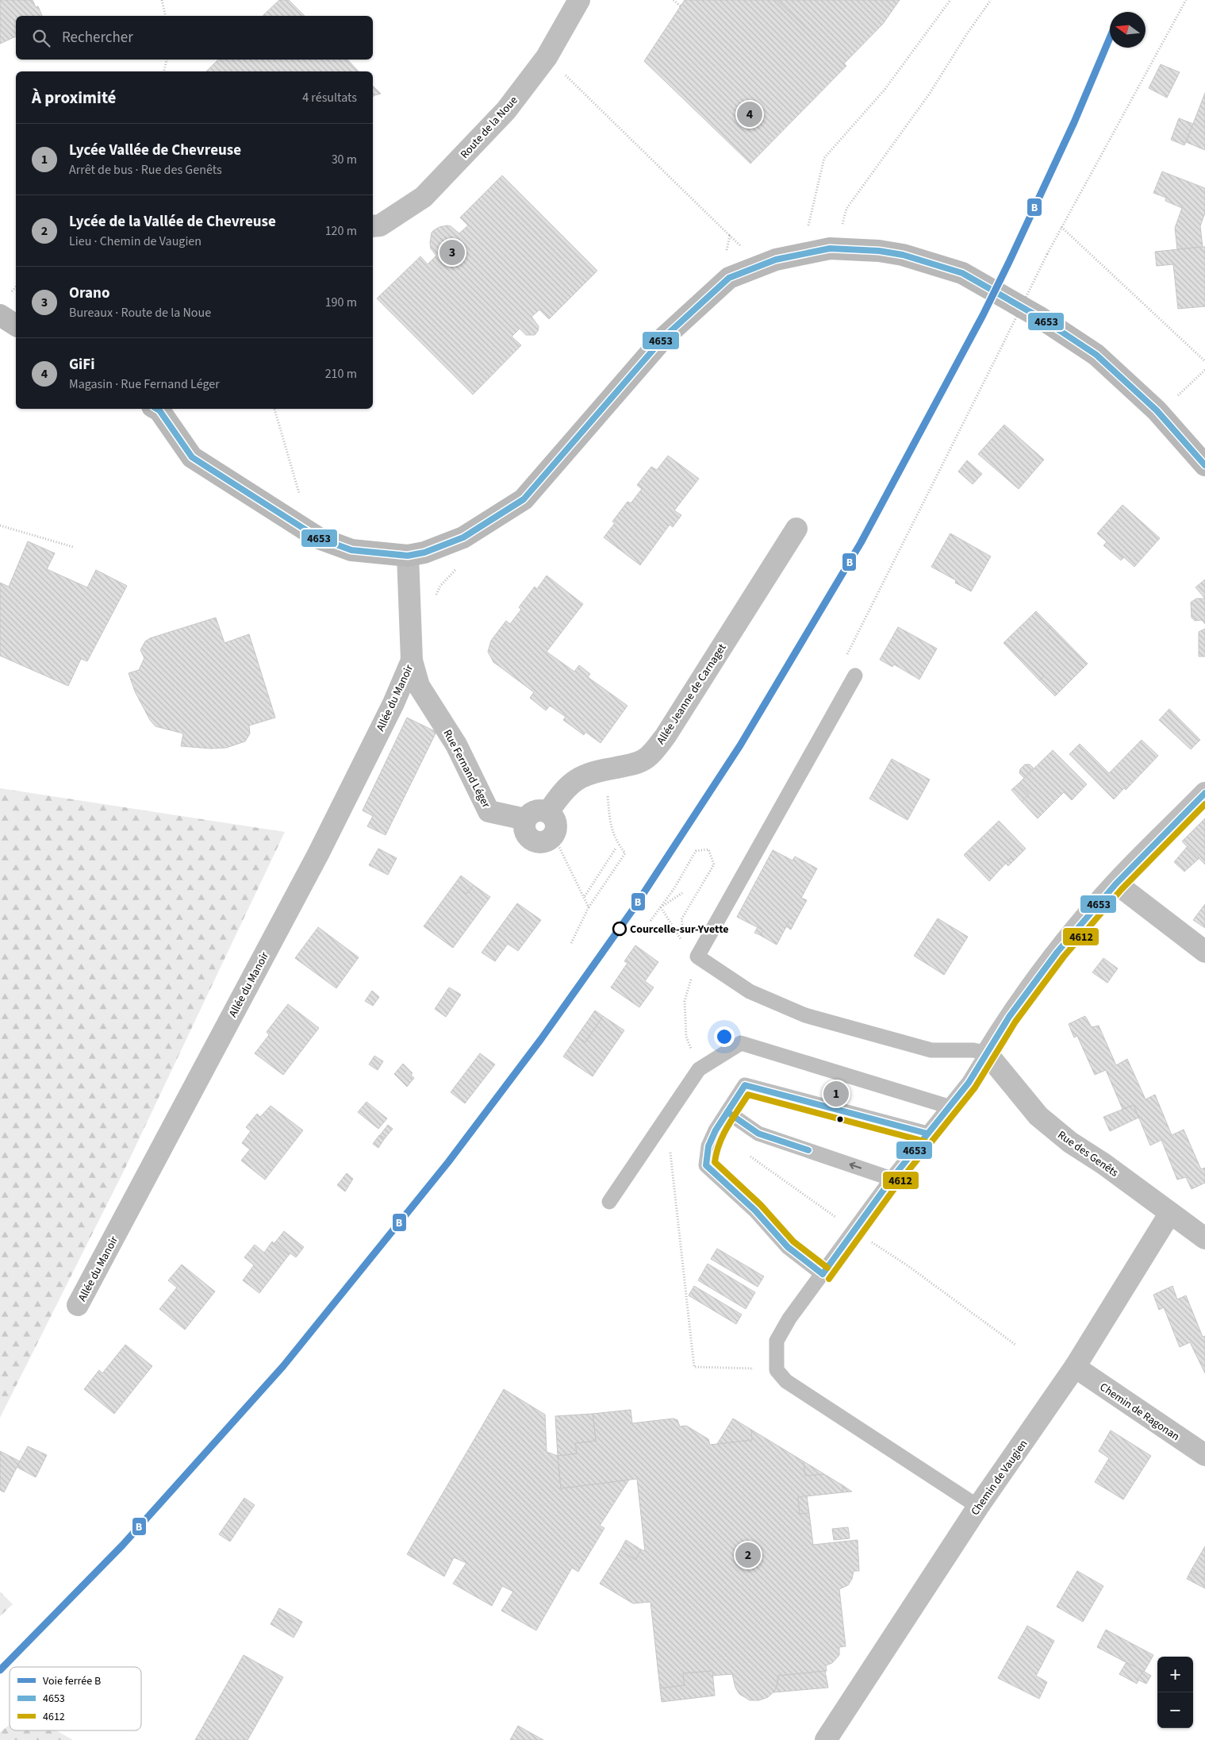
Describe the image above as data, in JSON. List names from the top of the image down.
{
  "streets": {
    "street": [
      "Route de la Noue",
      "Allée Jeanne de Carnaget",
      "Allée du Manoir",
      "Rue Fernand Léger",
      "Rue des Genêts",
      "Chemin de Ragonan",
      "Chemin de Vaugien"
    ]
  },
  "crossings": [
    ["Allée Jeanne de Carnaget", "Rue Fernand Léger"],
    ["Allée du Manoir", "Rue Fernand Léger"],
    ["Rue des Genêts", "Chemin de Vaugien"],
    ["Chemin de Ragonan", "Chemin de Vaugien"]
  ],
  "places": ["Courcelle-sur-Yvette"],
  "lines": ["rail line B", "transit line 4653", "transit line 4612"],
  "legend": ["Voie ferrée B", "4653", "4612"],
  "north": "left",
  "page": {
    "search": "Rechercher",
    "heading": ["À proximité", "4 résultats"],
    "pins": [
      "4",
      "3",
      "1",
      "2"
    ],
    "list": [
      {
        "mark": "1",
        "name": "Lycée Vallée de Chevreuse",
        "note": "Arrêt de bus · Rue des Genêts",
        "value": "30 m"
      },
      {
        "mark": "2",
        "name": "Lycée de la Vallée de Chevreuse",
        "note": "Lieu · Chemin de Vaugien",
        "value": "120 m"
      },
      {
        "mark": "3",
        "name": "Orano",
        "note": "Bureaux · Route de la Noue",
        "value": "190 m"
      },
      {
        "mark": "4",
        "name": "GiFi",
        "note": "Magasin · Rue Fernand Léger",
        "value": "210 m"
      }
    ],
    "map_buttons": ["+", "−"]
  }
}
